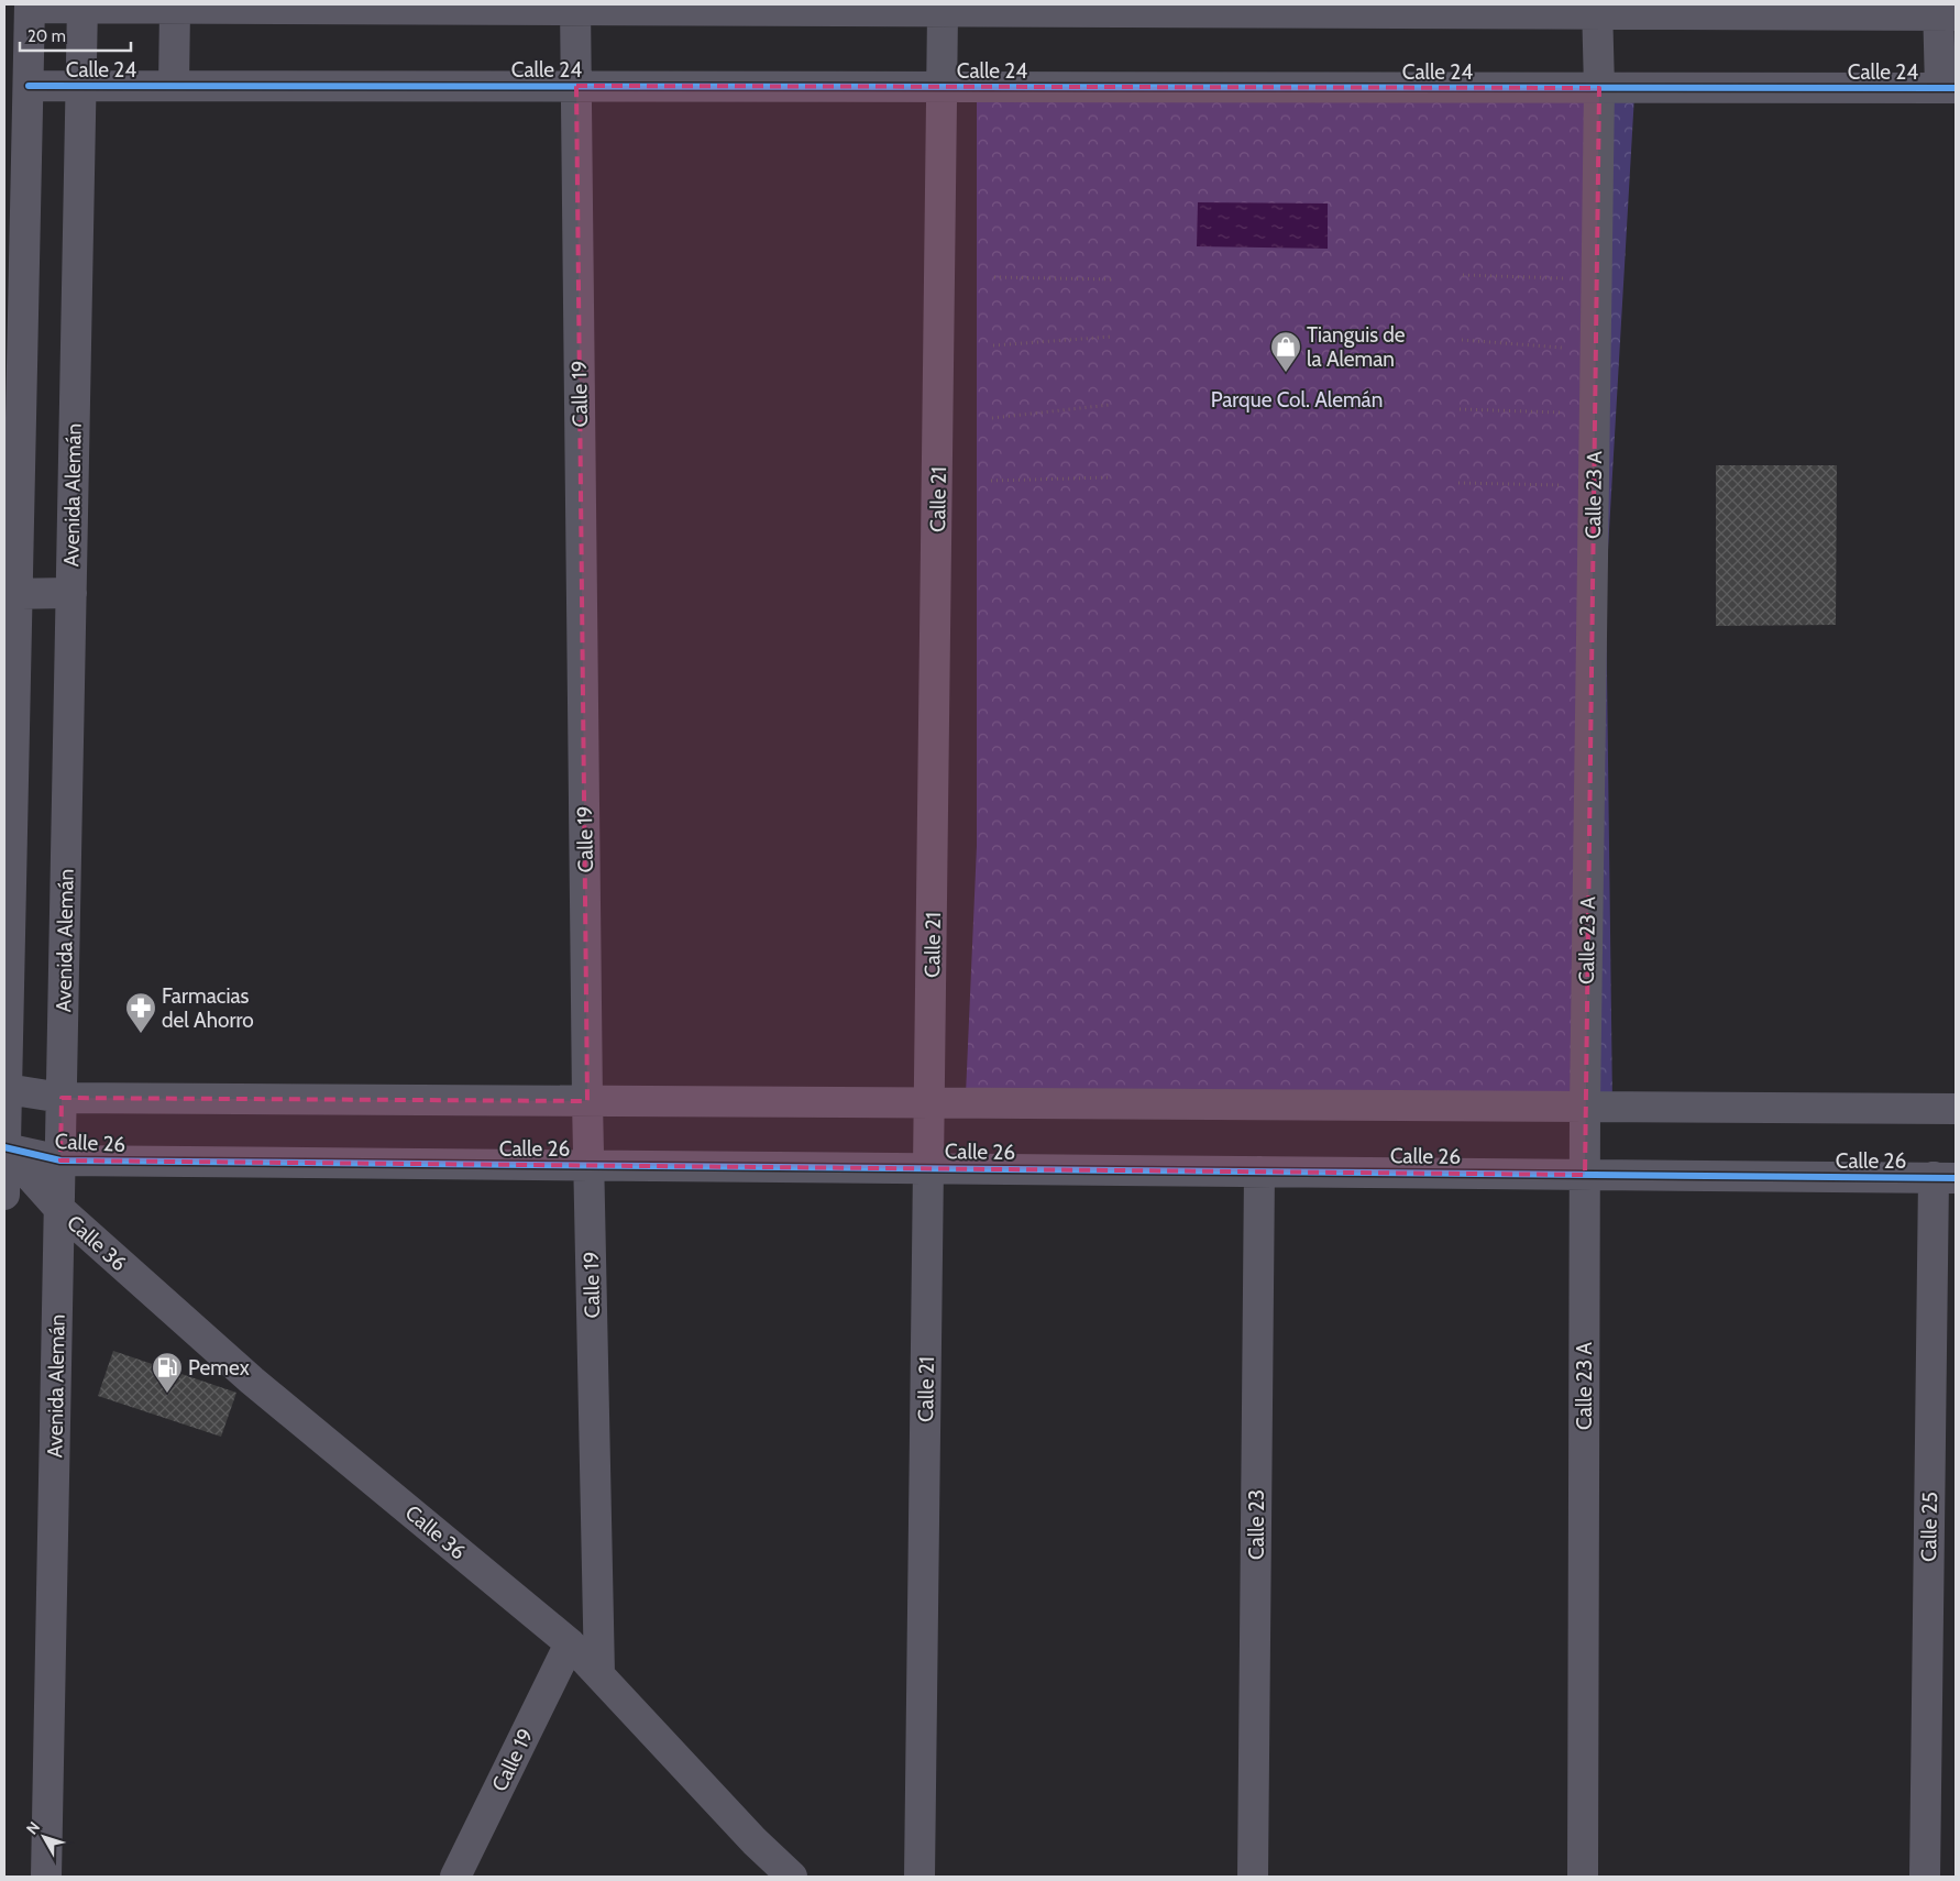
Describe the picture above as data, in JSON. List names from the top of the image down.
{
  "streets": {
    "street": [
      "Calle 24",
      "Calle 19",
      "Avenida Alemán",
      "Calle 23 A",
      "Calle 21",
      "Calle 26",
      "Calle 36",
      "Calle 23",
      "Calle 25"
    ]
  },
  "crossings": [
    ["Calle 24", "Calle 19"],
    ["Calle 24", "Avenida Alemán"],
    ["Calle 24", "Calle 23 A"],
    ["Calle 24", "Calle 21"],
    ["Calle 19", "Calle 26"],
    ["Calle 19", "Calle 36"],
    ["Avenida Alemán", "Calle 26"],
    ["Avenida Alemán", "Calle 36"],
    ["Calle 23 A", "Calle 26"],
    ["Calle 21", "Calle 26"],
    ["Calle 26", "Calle 36"],
    ["Calle 26", "Calle 23"],
    ["Calle 26", "Calle 25"]
  ],
  "parks": ["Parque Col. Alemán"],
  "places": {
    "shop": ["Tianguis de la Aleman"],
    "pharmacy": ["Farmacias del Ahorro"],
    "fuel station": ["Pemex"]
  },
  "scale_bar": "20 m",
  "north": "top left"
}
